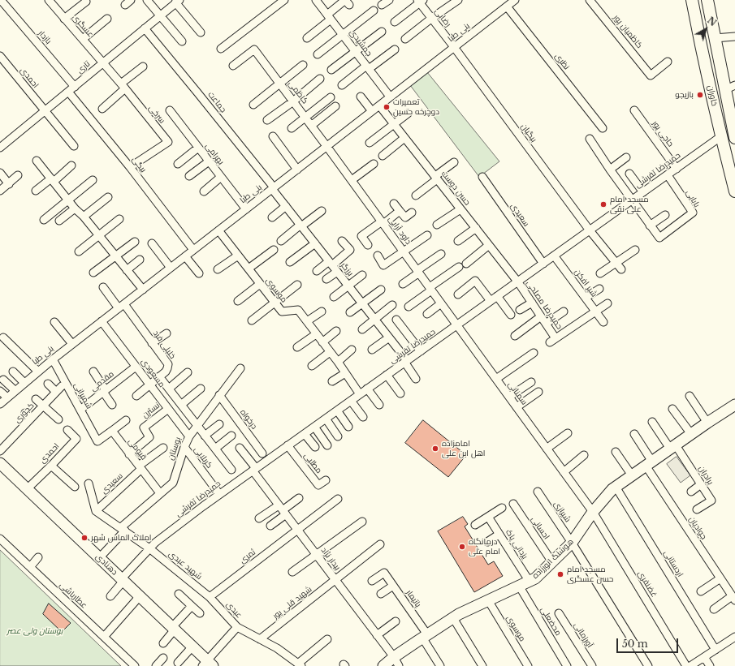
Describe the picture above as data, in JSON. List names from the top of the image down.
{
  "streets": {
    "main road": ["خاوران", "هوشنگ انورزاده", "دهنادی"],
    "street": [
      "رضایی",
      "عسگری",
      "کاظمیان پور",
      "بنی طبا",
      "بازدار",
      "جمشیدی",
      "نظری",
      "تاری",
      "احمدی",
      "کاظمی",
      "جماعت",
      "سرخی",
      "بیگیان",
      "حاجی پور",
      "بهرامی",
      "بیگی",
      "حمیدرضا تفرشی",
      "حسن دوست",
      "بابایی",
      "سعیدی",
      "داود آرایی",
      "برزگر",
      "شیر افکن",
      "موسوی",
      "حمیدرضا مصلحی",
      "خلیلی فرد",
      "مسعودی",
      "مقدمی",
      "سمنانی",
      "شمیرانی",
      "نسترن",
      "کجوری",
      "درخواه",
      "بوستان",
      "قیومی",
      "کربلایی",
      "مطلبی",
      "برادران",
      "شیرازی",
      "احسانی",
      "جوادیان",
      "یزدانی پاک",
      "ثمری",
      "بیدار نژاد",
      "اردستانی",
      "شهید عبدی",
      "غضنفری",
      "عطارباشی",
      "پاتیمار",
      "شهید قلی پور",
      "عبدی",
      "محضعلی",
      "آورزمانی"
    ]
  },
  "crossings": [
    ["رضایی", "بنی طبا"],
    ["رضایی", "بیگیان"],
    ["عسگری", "تاری"],
    ["عسگری", "سرخی"],
    ["بنی طبا", "جمشیدی"],
    ["بنی طبا", "نظری"],
    ["بنی طبا", "کاظمی"],
    ["بنی طبا", "جماعت"],
    ["بنی طبا", "بیگیان"],
    ["بنی طبا", "بهرامی"],
    ["بنی طبا", "بیگی"],
    ["بنی طبا", "حسن دوست"],
    ["بنی طبا", "داود آرایی"],
    ["بنی طبا", "برزگر"],
    ["بنی طبا", "موسوی"],
    ["بنی طبا", "خلیلی فرد"],
    ["بنی طبا", "مسعودی"],
    ["بنی طبا", "شمیرانی"],
    ["بازدار", "تاری"],
    ["تاری", "احمدی"],
    ["تاری", "جماعت"],
    ["تاری", "سرخی"],
    ["تاری", "بیگی"],
    ["احمدی", "دهنادی"],
    ["کاظمی", "داود آرایی"],
    ["خاوران", "حمیدرضا تفرشی"],
    ["جماعت", "برزگر"],
    ["سرخی", "بیگی"],
    ["بیگیان", "حمیدرضا تفرشی"],
    ["حاجی پور", "حمیدرضا تفرشی"],
    ["حمیدرضا تفرشی", "حسن دوست"],
    ["حمیدرضا تفرشی", "بابایی"],
    ["حمیدرضا تفرشی", "سعیدی"],
    ["حمیدرضا تفرشی", "داود آرایی"],
    ["حمیدرضا تفرشی", "برزگر"],
    ["حمیدرضا تفرشی", "شیر افکن"],
    ["حمیدرضا تفرشی", "موسوی"],
    ["حمیدرضا تفرشی", "حمیدرضا مصلحی"],
    ["حمیدرضا تفرشی", "سمنانی"],
    ["حمیدرضا تفرشی", "کربلایی"],
    ["حمیدرضا تفرشی", "مطلبی"],
    ["حمیدرضا تفرشی", "بیدار نژاد"],
    ["حمیدرضا تفرشی", "دهنادی"],
    ["حمیدرضا تفرشی", "شهید عبدی"],
    ["حسن دوست", "حمیدرضا مصلحی"],
    ["سعیدی", "قیومی"],
    ["داود آرایی", "سمنانی"],
    ["شیر افکن", "حمیدرضا مصلحی"],
    ["موسوی", "هوشنگ انورزاده"],
    ["مسعودی", "مقدمی"],
    ["مسعودی", "نسترن"],
    ["مسعودی", "بوستان"],
    ["مقدمی", "شمیرانی"],
    ["سمنانی", "هوشنگ انورزاده"],
    ["سمنانی", "غضنفری"],
    ["شمیرانی", "قیومی"],
    ["نسترن", "قیومی"],
    ["درخواه", "بوستان"],
    ["بوستان", "قیومی"],
    ["بوستان", "کربلایی"],
    ["بوستان", "دهنادی"],
    ["برادران", "هوشنگ انورزاده"],
    ["شیرازی", "هوشنگ انورزاده"],
    ["احسانی", "هوشنگ انورزاده"],
    ["جوادیان", "هوشنگ انورزاده"],
    ["یزدانی پاک", "هوشنگ انورزاده"],
    ["ثمری", "بیدار نژاد"],
    ["ثمری", "شهید عبدی"],
    ["ثمری", "عبدی"],
    ["بیدار نژاد", "هوشنگ انورزاده"],
    ["بیدار نژاد", "شهید قلی پور"],
    ["هوشنگ انورزاده", "اردستانی"],
    ["هوشنگ انورزاده", "غضنفری"],
    ["هوشنگ انورزاده", "پاتیمار"],
    ["هوشنگ انورزاده", "محضعلی"],
    ["شهید عبدی", "عبدی"],
    ["شهید قلی پور", "عبدی"]
  ],
  "parks": ["بوستان ولی عصر"],
  "places": [
    "بازیجو",
    "تعمیرات دوچرخه حسین",
    "مسجد امام علی نقی",
    "امامزاده اهل ابن علی",
    "املاک الماس شهر",
    "درمانگاه امام علی",
    "مسجد امام حسن عسگری"
  ],
  "scale_bar": "50 m",
  "north": "top right"
}
